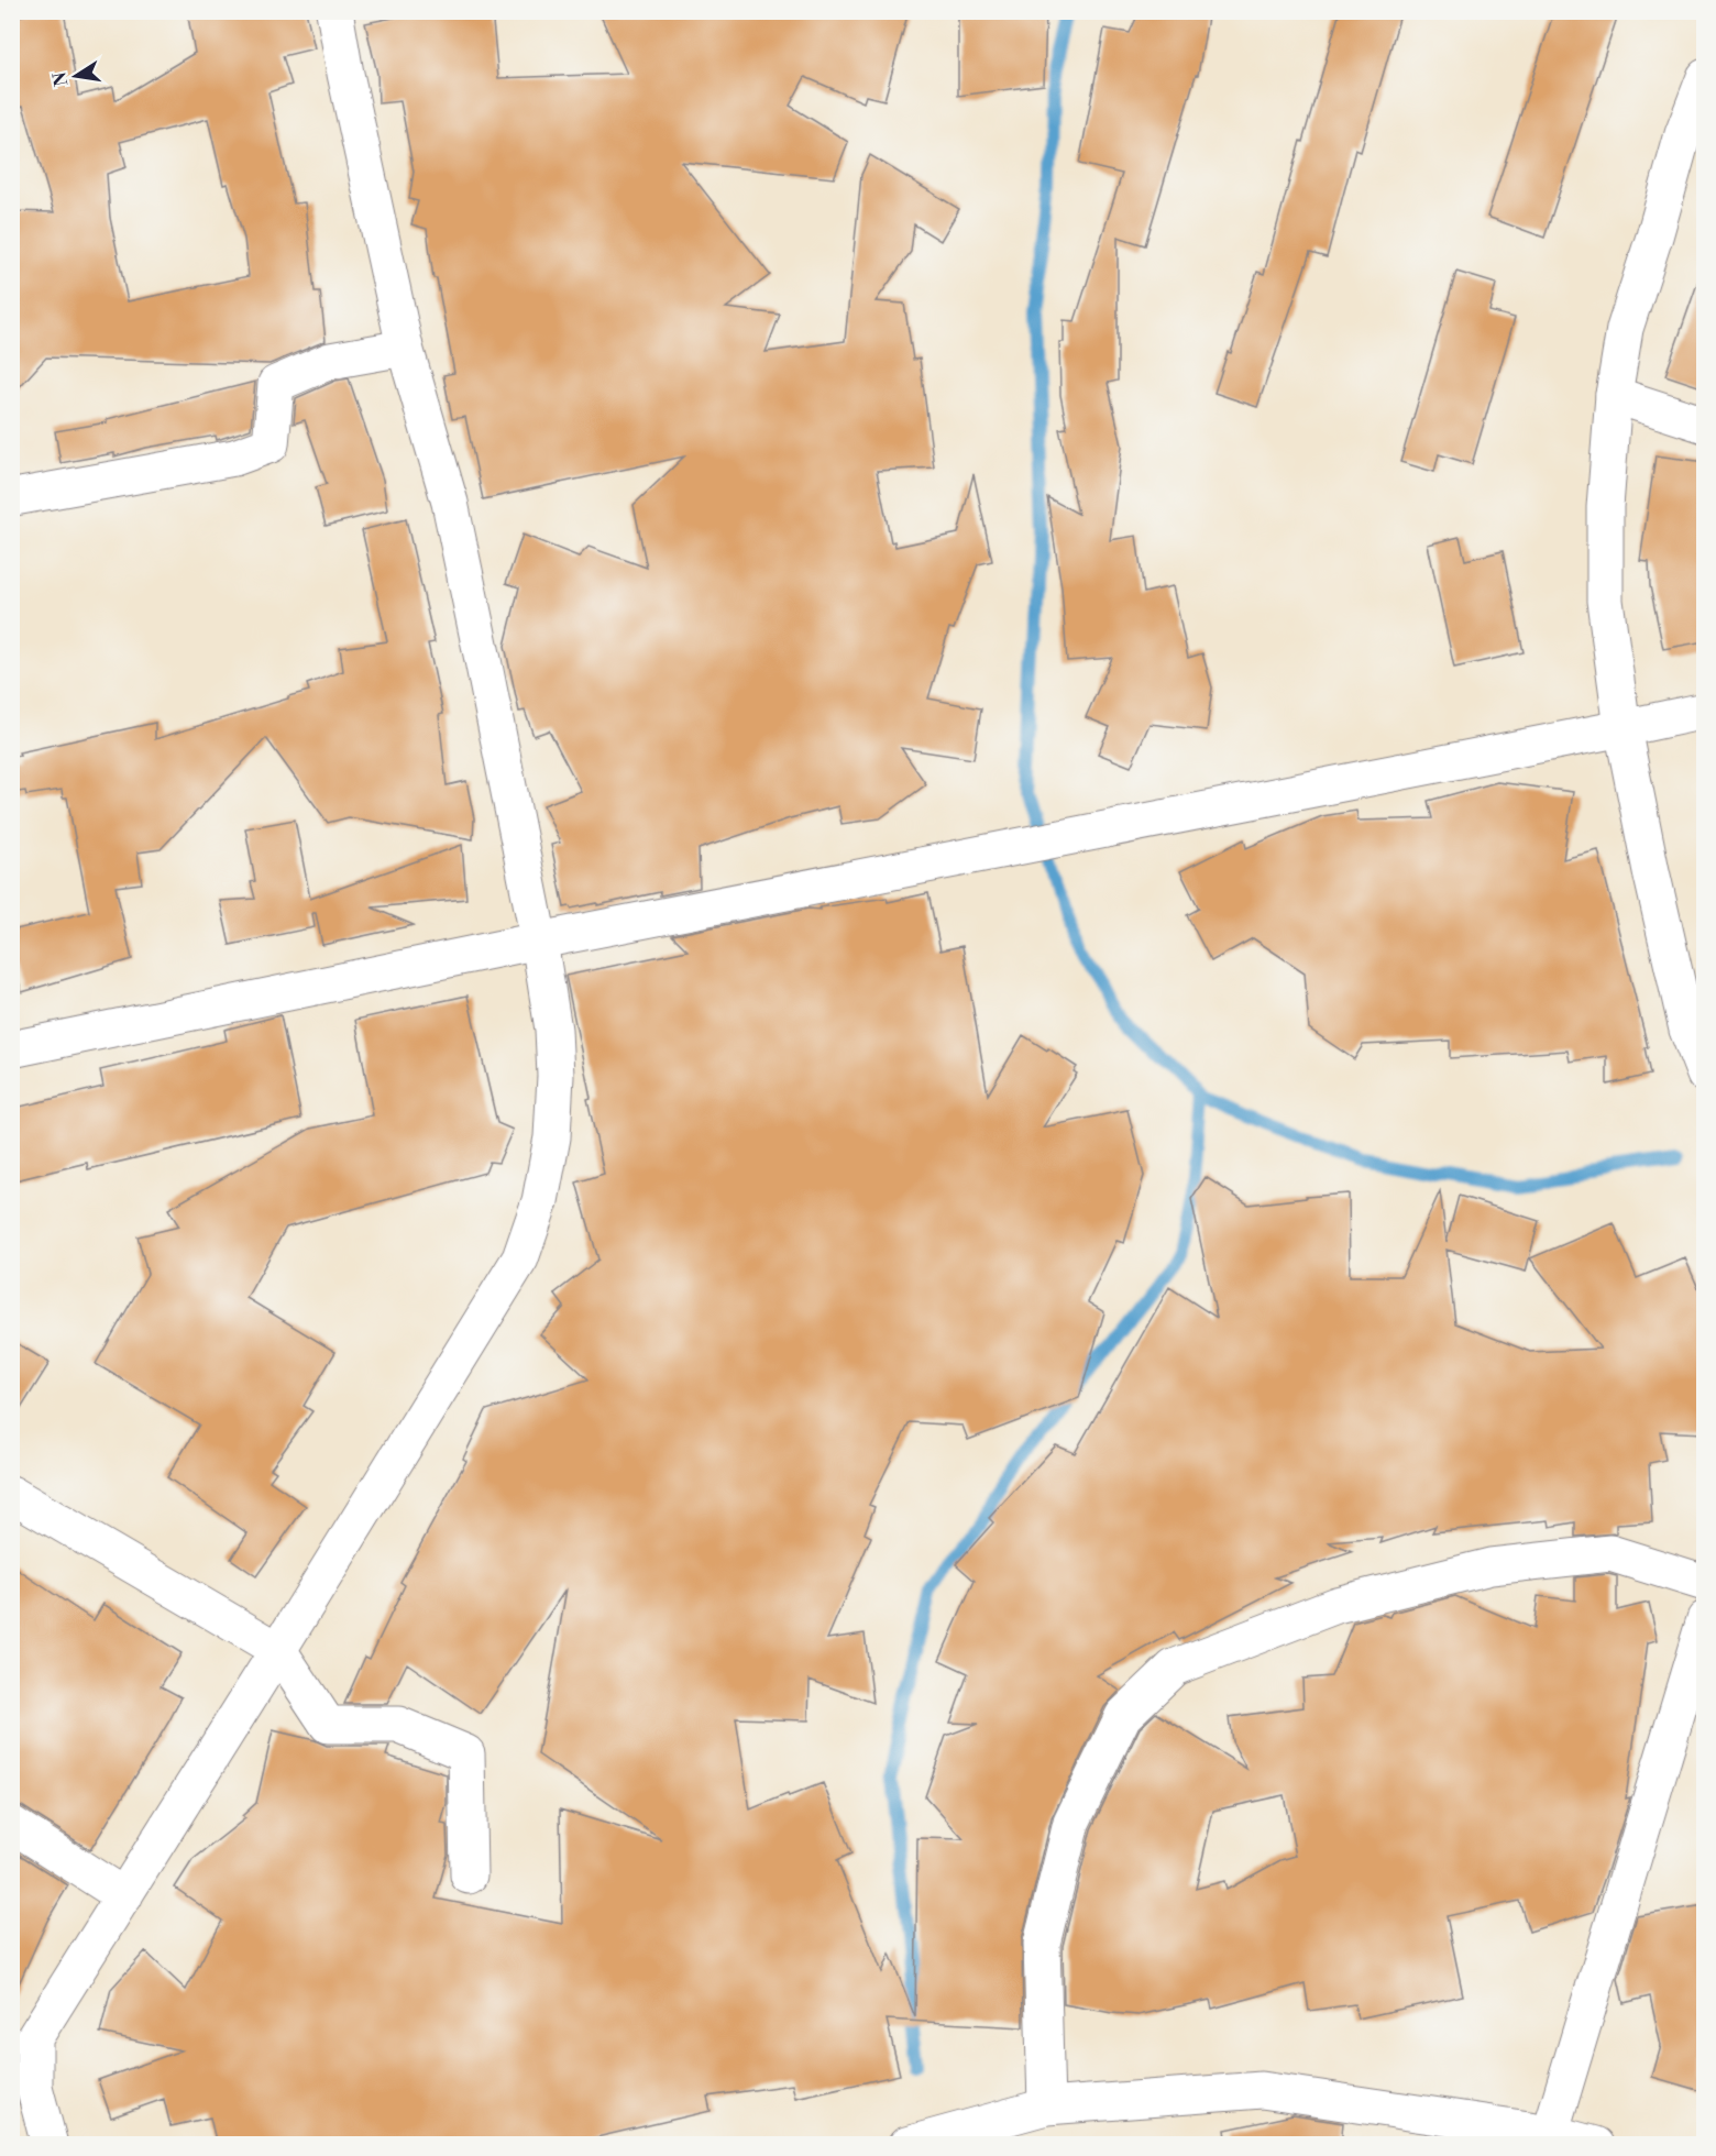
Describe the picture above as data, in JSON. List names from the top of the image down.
{
  "north": "left"
}
